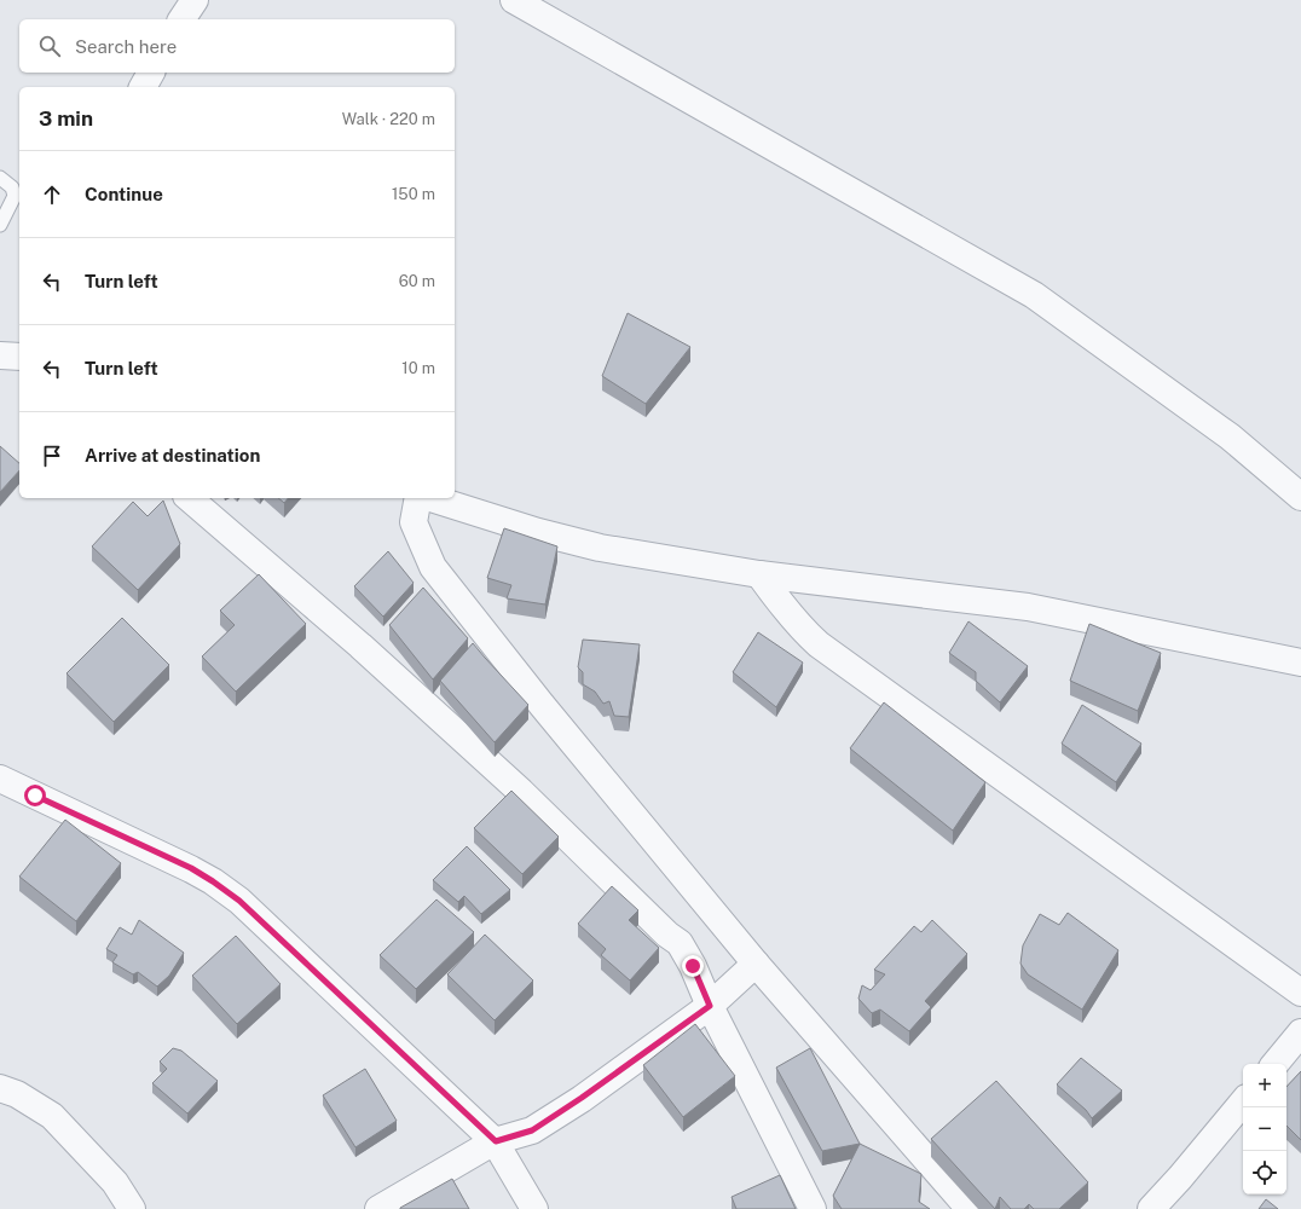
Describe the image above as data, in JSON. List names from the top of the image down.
{
  "page": {
    "search": "Search here",
    "heading": ["3 min", "Walk · 220 m"],
    "list": [
      ["Continue", "150 m"],
      ["Turn left", "60 m"],
      ["Turn left", "10 m"],
      "Arrive at destination"
    ],
    "map_buttons": ["+", "−"]
  }
}
